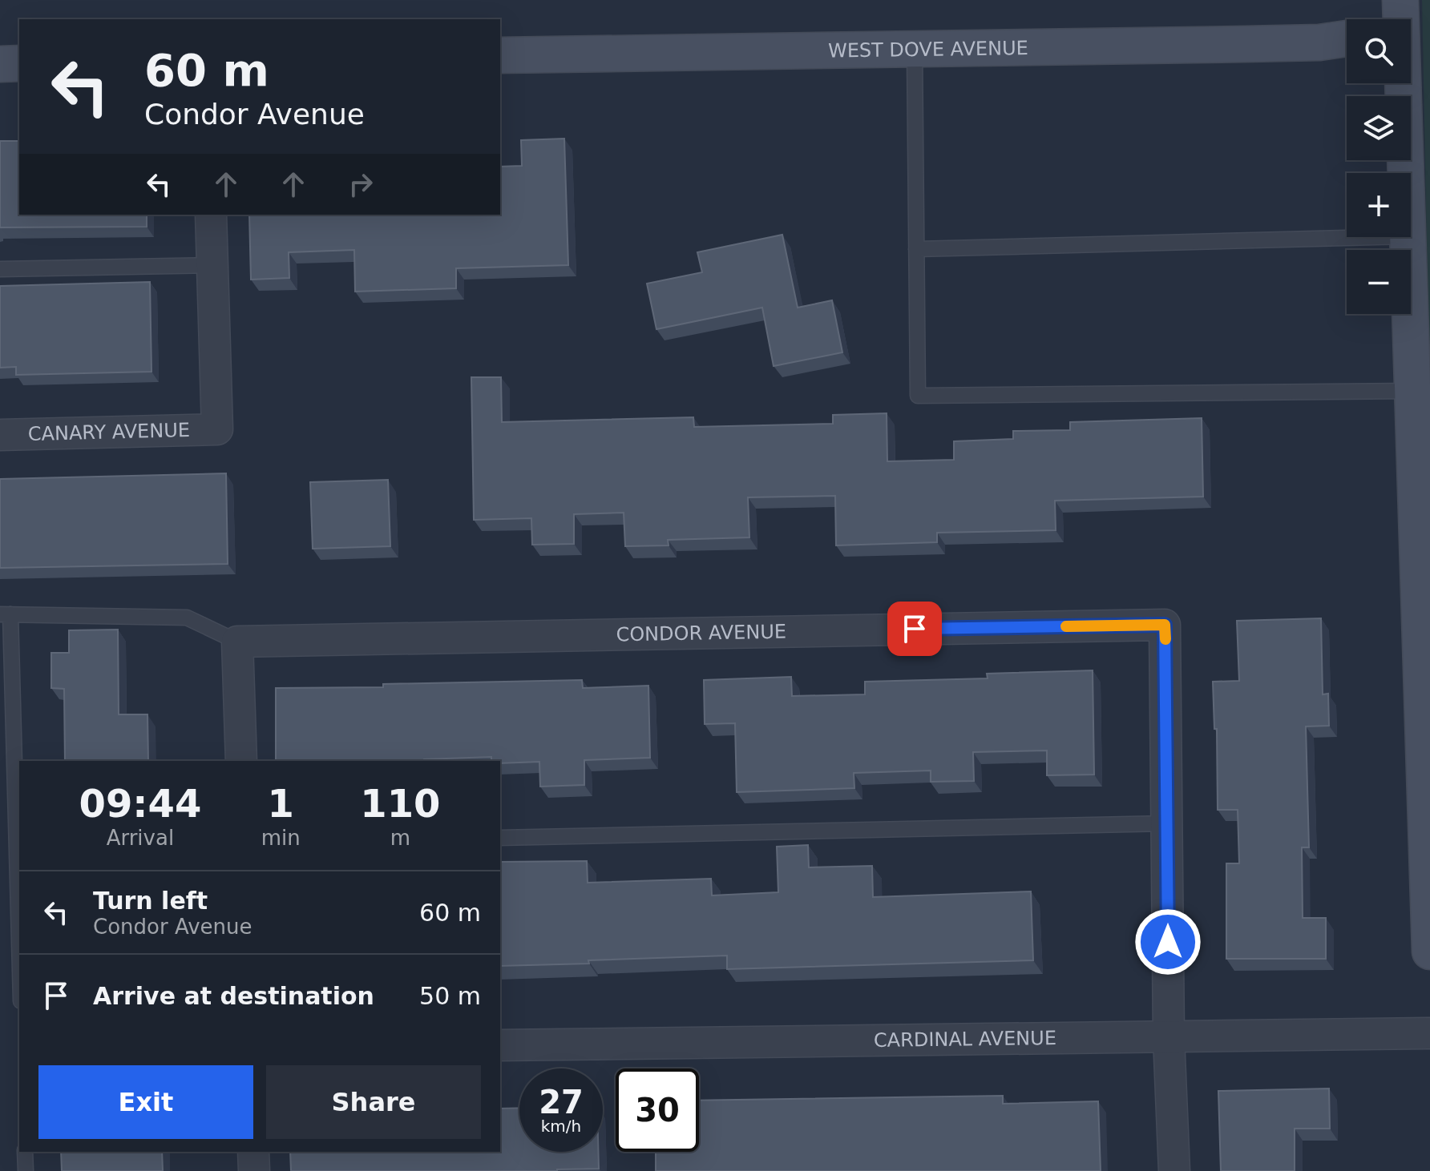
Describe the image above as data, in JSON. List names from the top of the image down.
{
  "streets": {
    "main road": ["WEST DOVE AVENUE"],
    "street": ["CANARY AVENUE", "CONDOR AVENUE", "CARDINAL AVENUE"]
  },
  "page": {
    "map_buttons": ["+", "−"],
    "turn": ["60 m", "Condor Avenue"],
    "eta": [
      "09:44",
      "Arrival",
      "1",
      "min",
      "110",
      "m"
    ],
    "list": [
      {
        "name": "Turn left",
        "note": "Condor Avenue",
        "value": "60 m"
      },
      {
        "name": "Arrive at destination",
        "value": "50 m"
      }
    ],
    "buttons": ["Exit", "Share"],
    "speed": "27 km/h",
    "limit": "30"
  }
}
